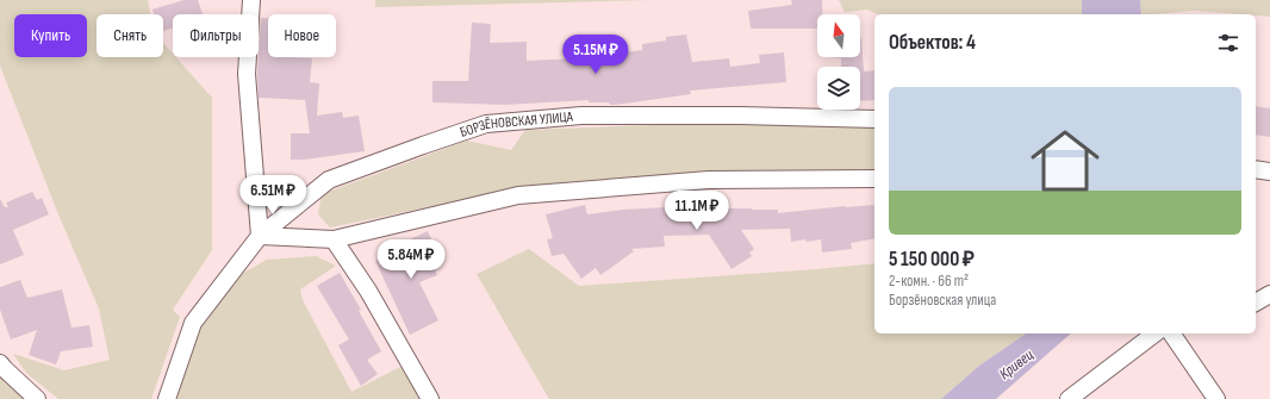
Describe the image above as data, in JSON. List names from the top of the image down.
{
  "streets": {
    "street": ["БОРЗЁНОВСКАЯ УЛИЦА"]
  },
  "water": ["Кривец"],
  "north": "top",
  "page": {
    "chip": [
      "Купить",
      "Снять",
      "Фильтры",
      "Новое"
    ],
    "heading": "Объектов: 4",
    "price": [
      "5.15M ₽",
      "6.51M ₽",
      "11.1M ₽",
      "5.84M ₽"
    ],
    "list": [
      {
        "name": "5 150 000 ₽",
        "note": "2-комн. · 66 m² · Борзёновская улица"
      }
    ]
  }
}
